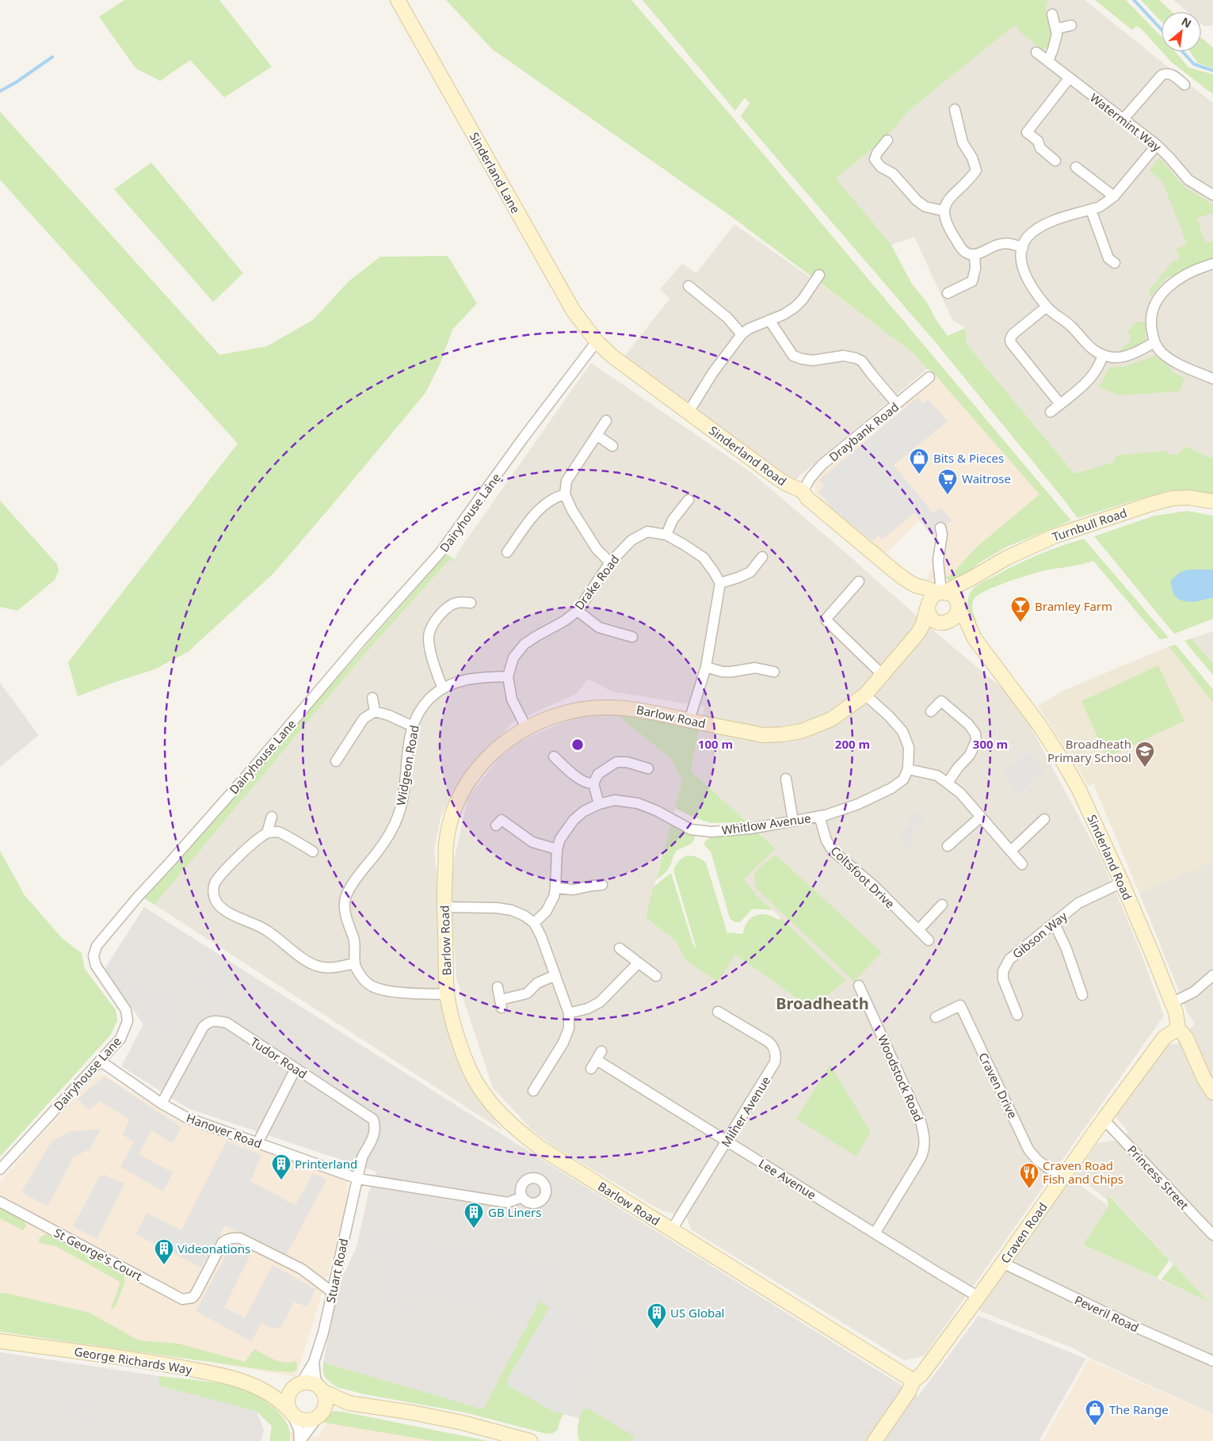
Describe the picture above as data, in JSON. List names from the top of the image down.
{
  "streets": {
    "street": [
      "Watermint Way",
      "Sinderland Lane",
      "Draybank Road",
      "Sinderland Road",
      "Dairyhouse Lane",
      "Turnbull Road",
      "Drake Road",
      "Barlow Road",
      "Widgeon Road",
      "Whitlow Avenue",
      "Coltsfoot Drive",
      "Gibson Way",
      "Tudor Road",
      "Woodstock Road",
      "Craven Drive",
      "Milner Avenue",
      "Hanover Road",
      "Princess Street",
      "Lee Avenue",
      "Craven Road",
      "St George's Court",
      "Stuart Road",
      "Peveril Road",
      "George Richards Way"
    ]
  },
  "crossings": [
    ["Sinderland Lane", "Sinderland Road"],
    ["Sinderland Lane", "Dairyhouse Lane"],
    ["Draybank Road", "Sinderland Road"],
    ["Sinderland Road", "Dairyhouse Lane"],
    ["Sinderland Road", "Turnbull Road"],
    ["Sinderland Road", "Barlow Road"],
    ["Sinderland Road", "Gibson Way"],
    ["Sinderland Road", "Craven Road"],
    ["Dairyhouse Lane", "Hanover Road"],
    ["Turnbull Road", "Barlow Road"],
    ["Drake Road", "Barlow Road"],
    ["Drake Road", "Widgeon Road"],
    ["Barlow Road", "Widgeon Road"],
    ["Barlow Road", "Milner Avenue"],
    ["Barlow Road", "Craven Road"],
    ["Whitlow Avenue", "Coltsfoot Drive"],
    ["Tudor Road", "Hanover Road"],
    ["Tudor Road", "Stuart Road"],
    ["Woodstock Road", "Lee Avenue"],
    ["Craven Drive", "Craven Road"],
    ["Milner Avenue", "Lee Avenue"],
    ["Hanover Road", "Stuart Road"],
    ["Princess Street", "Craven Road"],
    ["Lee Avenue", "Craven Road"],
    ["Craven Road", "Peveril Road"],
    ["St George's Court", "Stuart Road"],
    ["Stuart Road", "George Richards Way"]
  ],
  "districts": ["Broadheath"],
  "places": {
    "shop": ["Bits & Pieces", "The Range"],
    "supermarket": ["Waitrose"],
    "bar": ["Bramley Farm"],
    "school or university": ["Broadheath Primary School"],
    "building": [
      "Printerland",
      "GB Liners",
      "Videonations",
      "US Global"
    ],
    "restaurant": ["Craven Road Fish and Chips"]
  },
  "north": "top right",
  "rings": ["100 m", "200 m", "300 m"]
}
